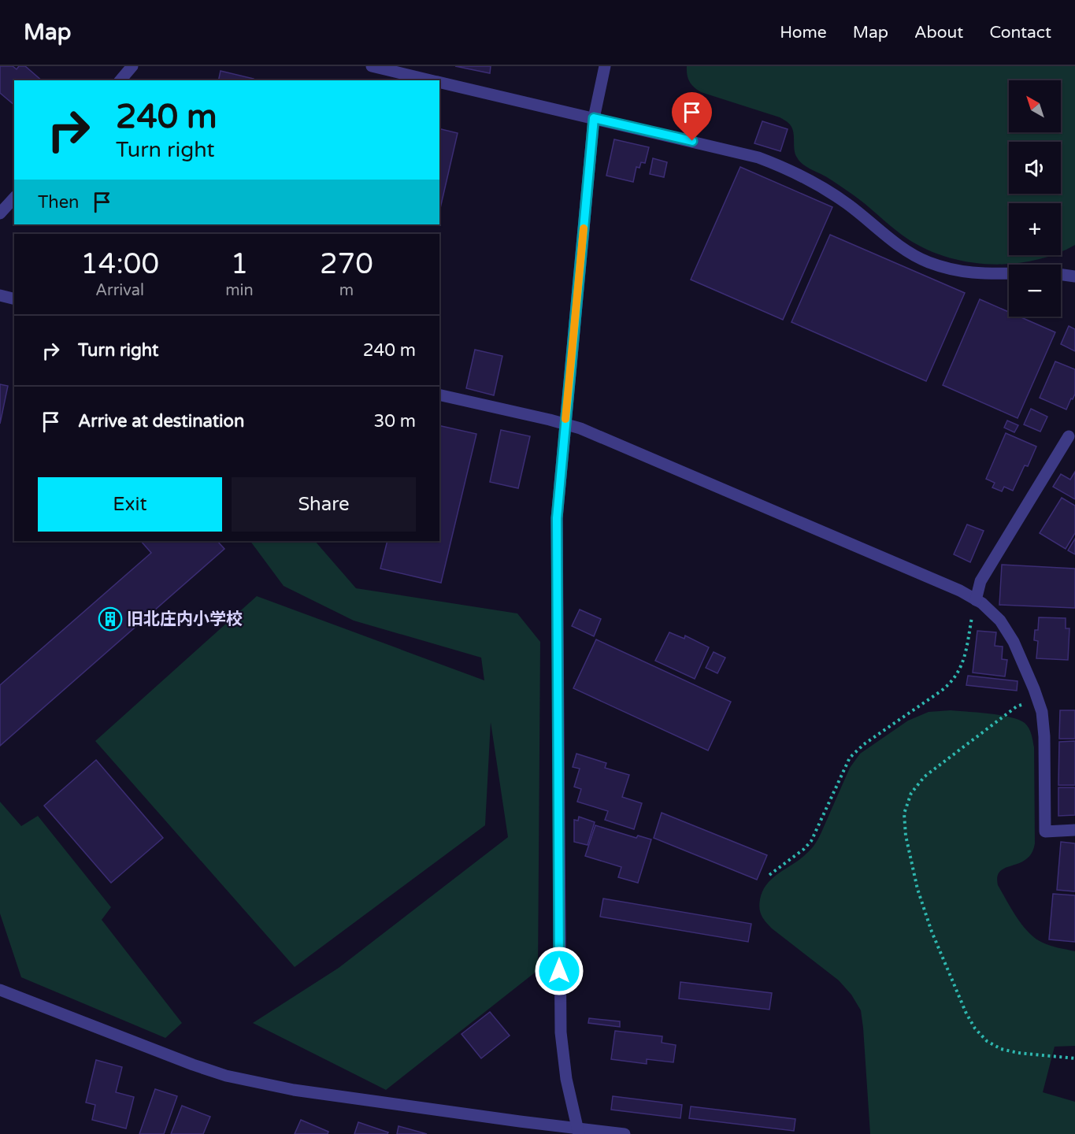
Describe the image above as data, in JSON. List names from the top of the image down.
{
  "places": {
    "building": ["旧北庄内小学校"]
  },
  "north": "top left",
  "page": {
    "header": "Map",
    "nav": [
      "Home",
      "Map",
      "About",
      "Contact"
    ],
    "map_buttons": ["+", "−"],
    "turn": ["240 m", "Turn right"],
    "then": "Then",
    "eta": [
      "14:00",
      "Arrival",
      "1",
      "min",
      "270",
      "m"
    ],
    "list": [
      {
        "name": "Turn right",
        "value": "240 m"
      },
      {
        "name": "Arrive at destination",
        "value": "30 m"
      }
    ],
    "buttons": ["Exit", "Share"]
  }
}
